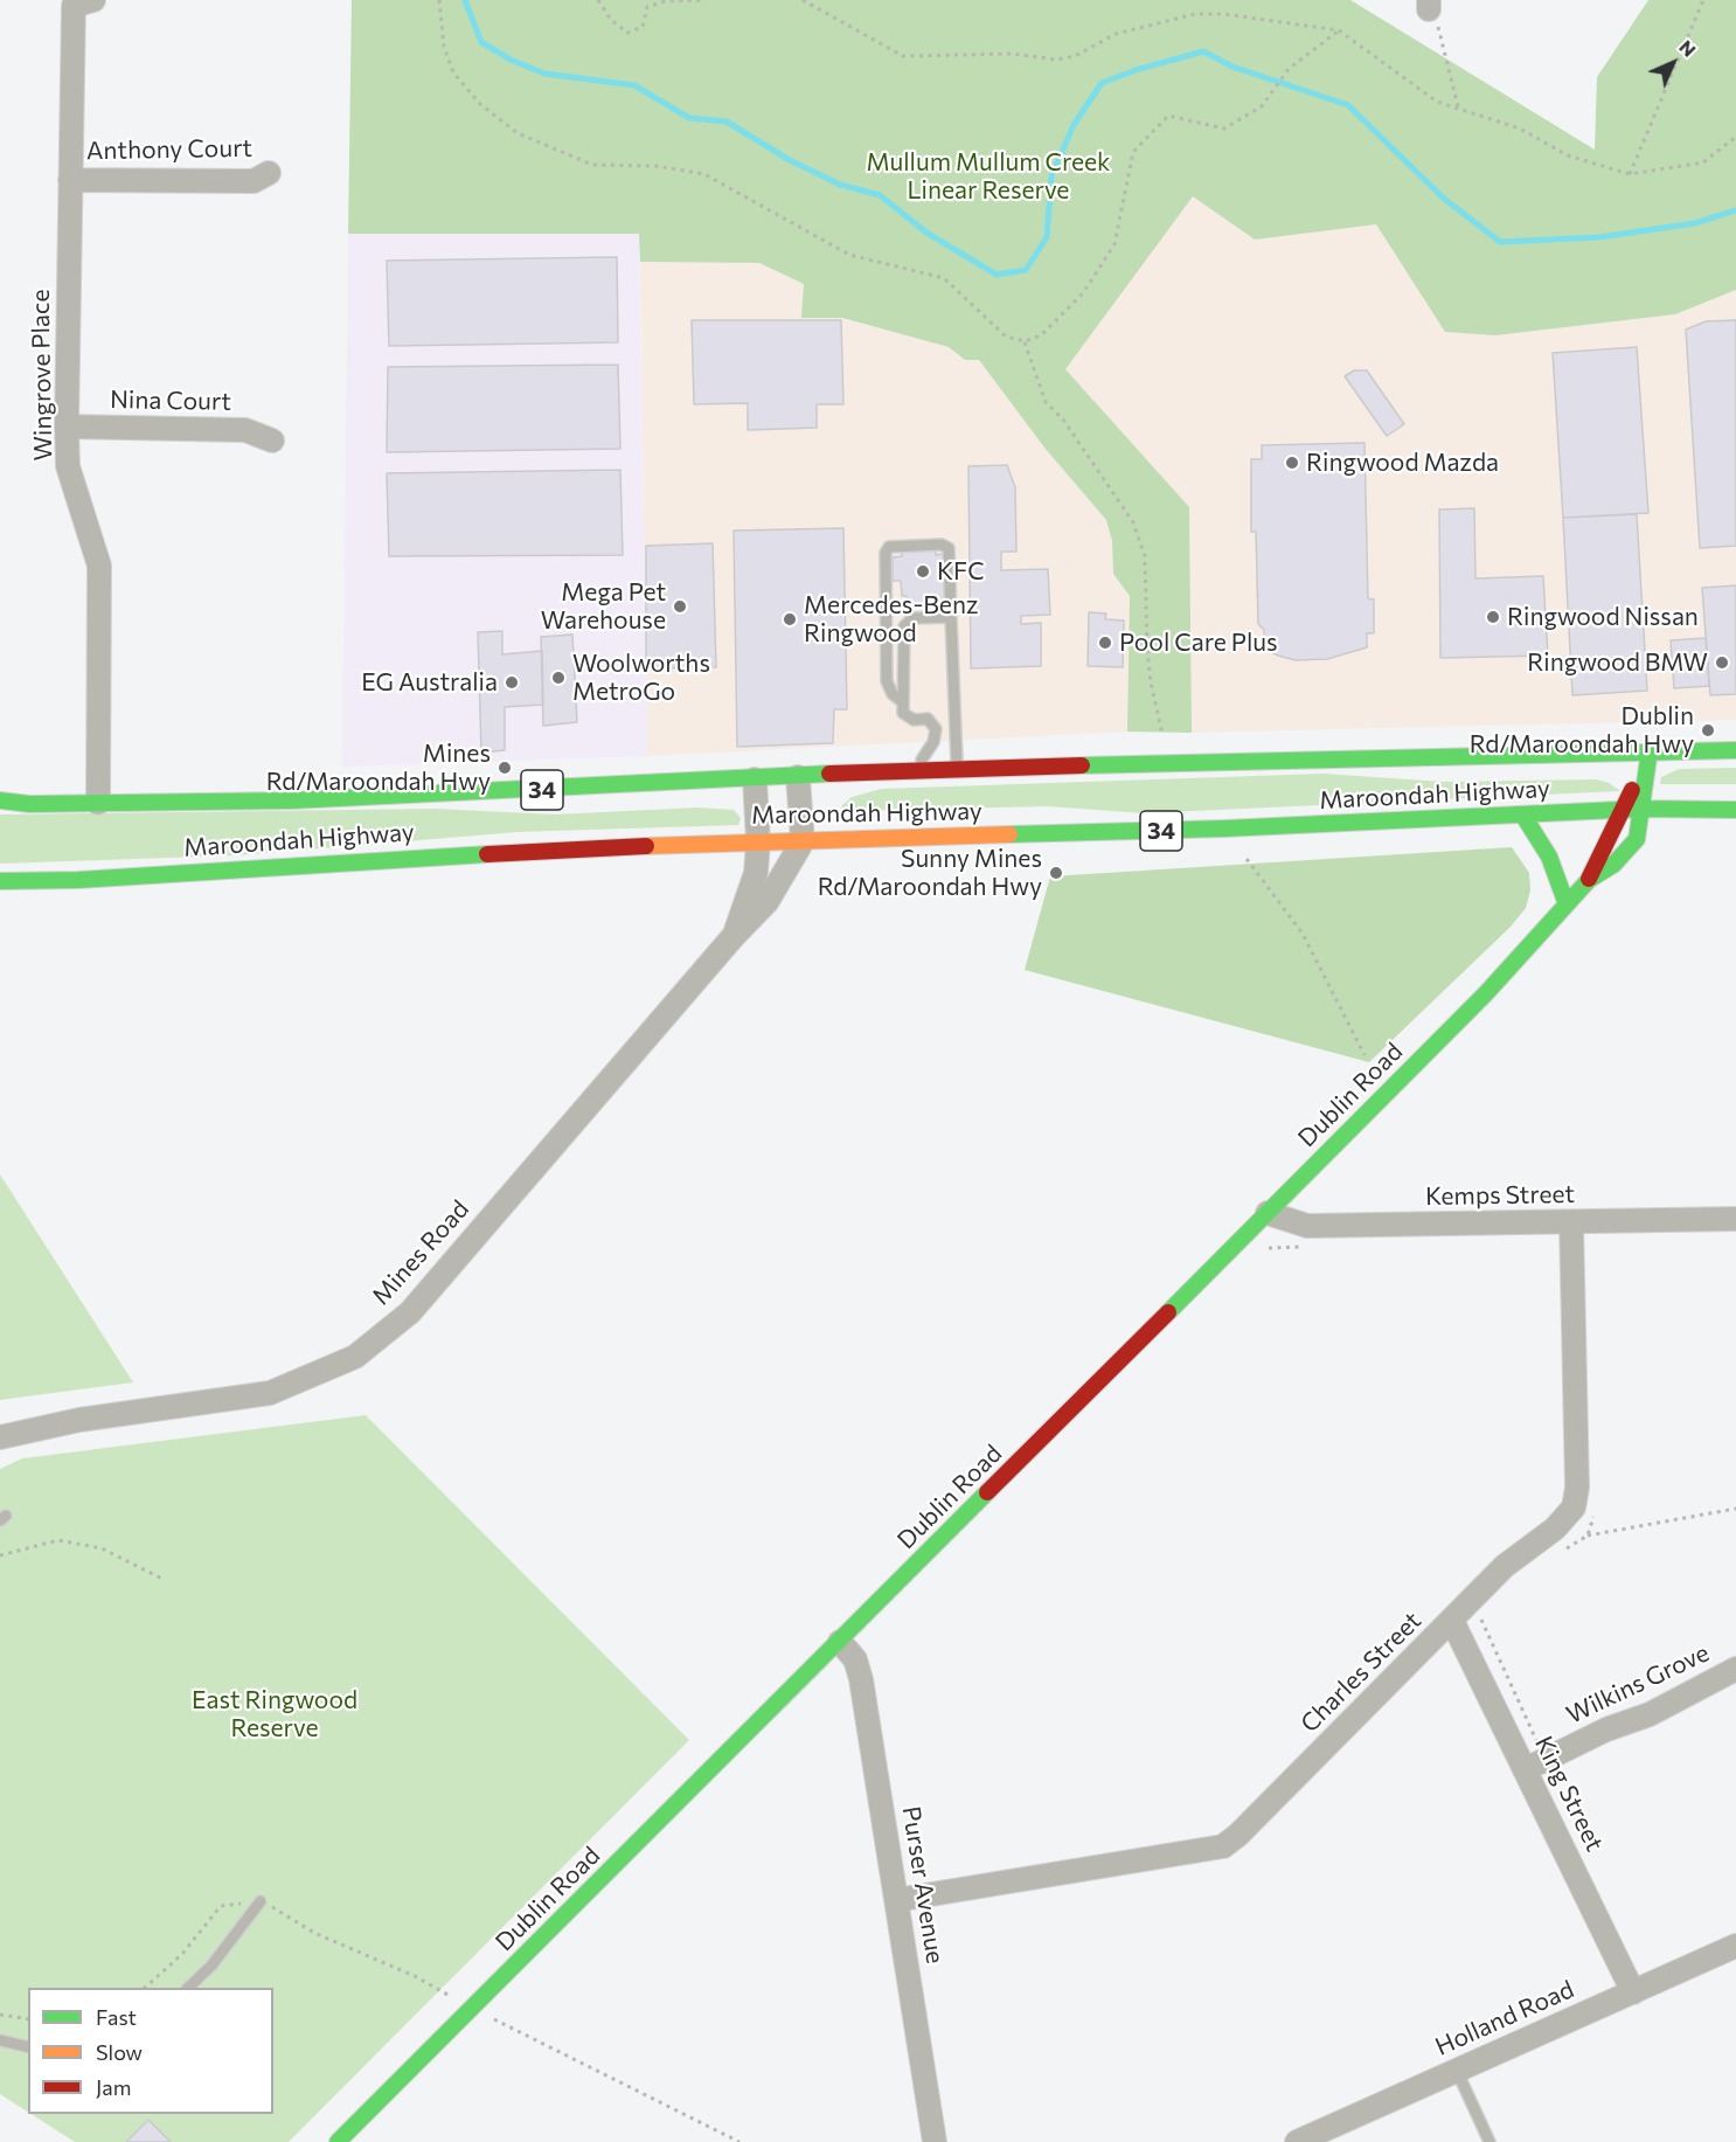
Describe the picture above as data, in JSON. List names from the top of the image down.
{
  "streets": {
    "main road": ["34", "Maroondah Highway", "Dublin Road"],
    "street": [
      "Anthony Court",
      "Wingrove Place",
      "Nina Court",
      "Kemps Street",
      "Mines Road",
      "Charles Street",
      "Wilkins Grove",
      "King Street",
      "Purser Avenue",
      "Holland Road"
    ]
  },
  "crossings": [
    ["Anthony Court", "Wingrove Place"],
    ["Wingrove Place", "Nina Court"],
    ["Wingrove Place", "Maroondah Highway"],
    ["Maroondah Highway", "Dublin Road"],
    ["Maroondah Highway", "Mines Road"],
    ["Dublin Road", "Kemps Street"],
    ["Dublin Road", "Purser Avenue"],
    ["Kemps Street", "Charles Street"],
    ["Charles Street", "King Street"],
    ["Charles Street", "Purser Avenue"],
    ["Wilkins Grove", "King Street"],
    ["King Street", "Holland Road"]
  ],
  "parks": ["Mullum Mullum Creek Linear Reserve", "East Ringwood Reserve"],
  "places": [
    "Ringwood Mazda",
    "KFC",
    "Mega Pet Warehouse",
    "Ringwood Nissan",
    "Mercedes-Benz Ringwood",
    "Pool Care Plus",
    "Ringwood BMW",
    "Woolworths MetroGo",
    "EG Australia",
    "Dublin Rd/Maroondah Hwy",
    "Mines Rd/Maroondah Hwy",
    "Sunny Mines Rd/Maroondah Hwy"
  ],
  "legend": ["Fast", "Slow", "Jam"],
  "north": "top right"
}
